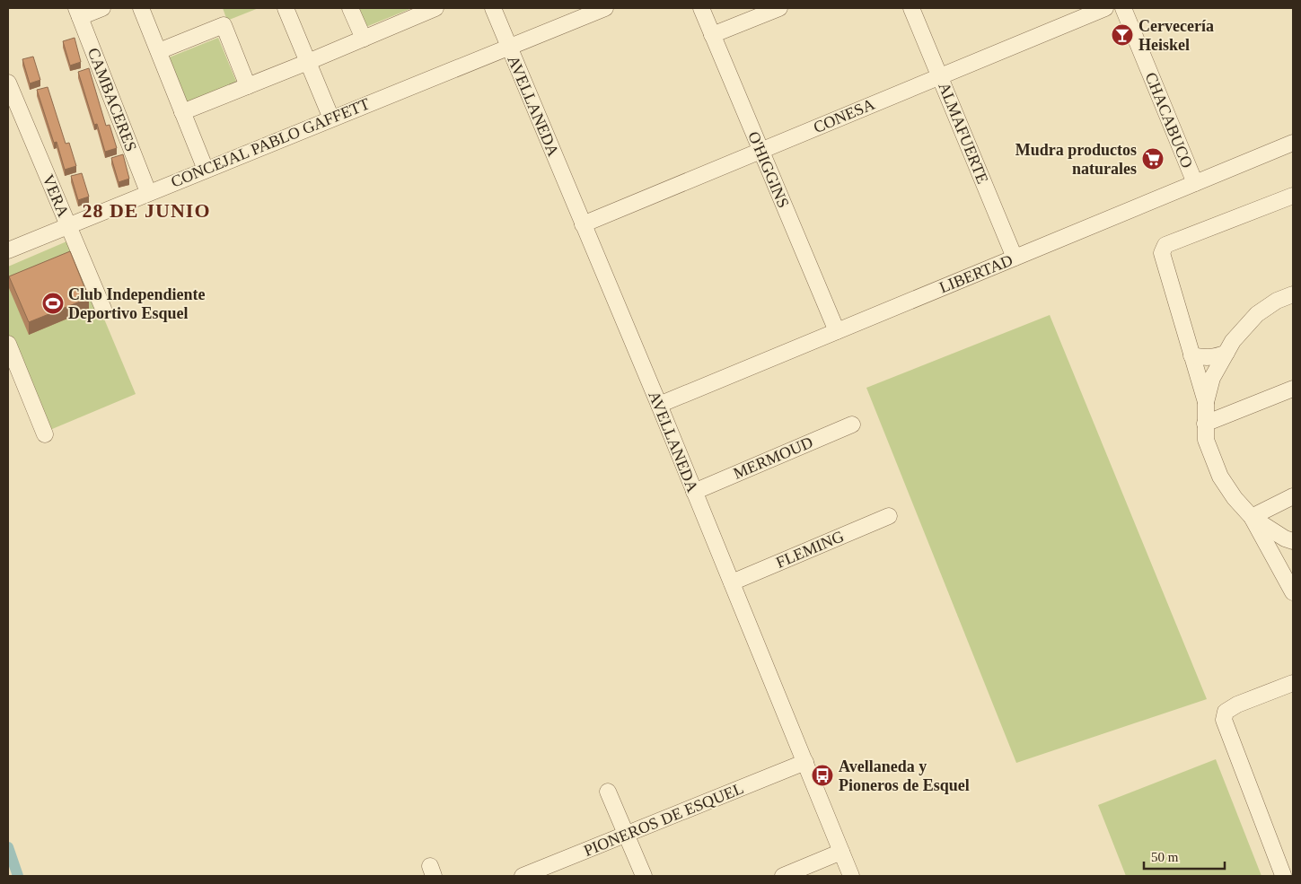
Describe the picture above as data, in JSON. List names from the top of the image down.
{
  "streets": {
    "street": [
      "CAMBACERES",
      "AVELLANEDA",
      "CONESA",
      "CHACABUCO",
      "ALMAFUERTE",
      "CONCEJAL PABLO GAFFETT",
      "O'HIGGINS",
      "VERA",
      "LIBERTAD",
      "MERMOUD",
      "FLEMING",
      "PIONEROS DE ESQUEL"
    ]
  },
  "crossings": [
    ["CAMBACERES", "CONCEJAL PABLO GAFFETT"],
    ["AVELLANEDA", "CONESA"],
    ["AVELLANEDA", "CONCEJAL PABLO GAFFETT"],
    ["AVELLANEDA", "LIBERTAD"],
    ["AVELLANEDA", "MERMOUD"],
    ["AVELLANEDA", "FLEMING"],
    ["AVELLANEDA", "PIONEROS DE ESQUEL"],
    ["CONESA", "ALMAFUERTE"],
    ["CONESA", "O'HIGGINS"],
    ["CHACABUCO", "LIBERTAD"],
    ["ALMAFUERTE", "LIBERTAD"],
    ["CONCEJAL PABLO GAFFETT", "VERA"],
    ["O'HIGGINS", "LIBERTAD"]
  ],
  "districts": ["28 DE JUNIO"],
  "places": {
    "bar": ["Cervecería Heiskel"],
    "supermarket": ["Mudra productos naturales"],
    "sports": ["Club Independiente Deportivo Esquel"],
    "bus stop": ["Avellaneda y Pioneros de Esquel"]
  },
  "scale_bar": "50 m"
}
